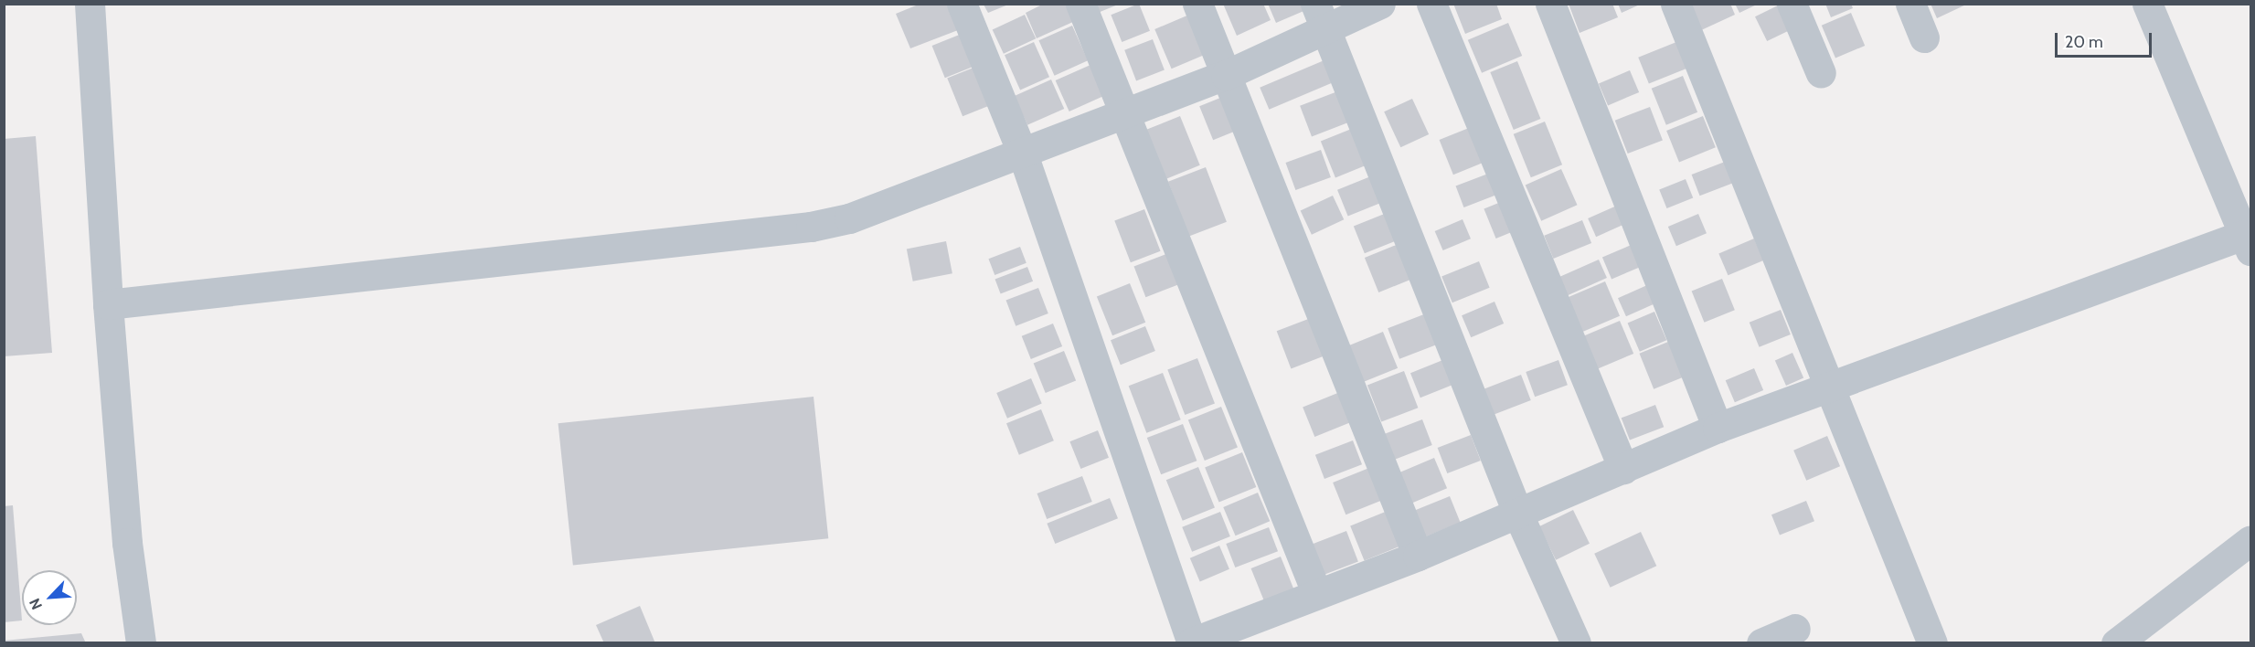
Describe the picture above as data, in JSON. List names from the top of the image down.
{
  "scale_bar": "20 m",
  "north": "bottom left"
}
